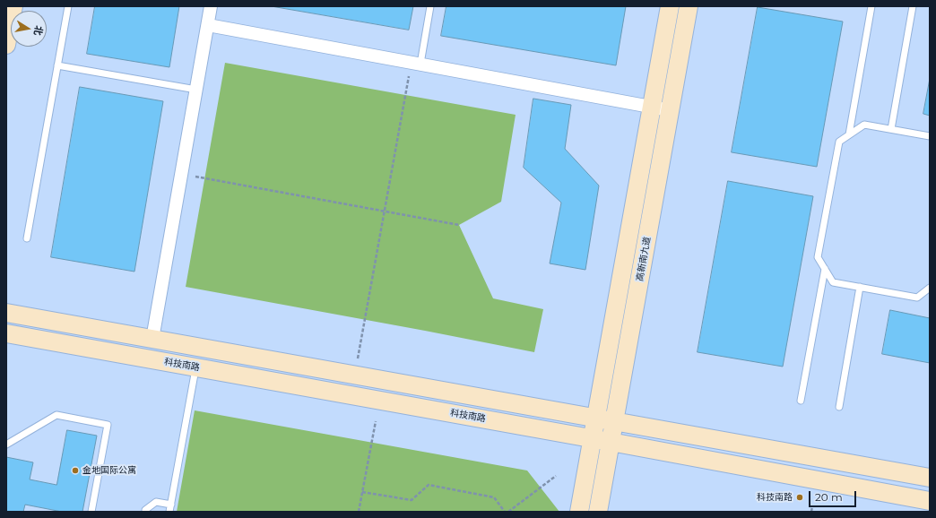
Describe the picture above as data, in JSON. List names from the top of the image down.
{
  "streets": {
    "main road": ["高新南九道", "科技南路"]
  },
  "crossings": [
    ["高新南九道", "科技南路"]
  ],
  "places": ["金地国际公寓", "科技南路"],
  "scale_bar": "20 m",
  "north": "right"
}
